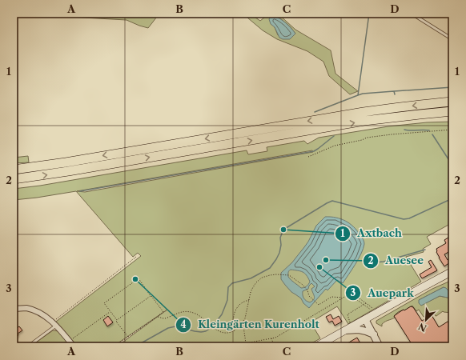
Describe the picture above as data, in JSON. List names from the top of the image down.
{
  "places": [
    "Axtbach",
    "Auesee",
    "Auepark",
    "Kleingärten Kurenholt"
  ],
  "north": "bottom left",
  "grid": {
    "columns": [
      "A",
      "B",
      "C",
      "D"
    ],
    "rows": ["1", "2", "3"]
  }
}
